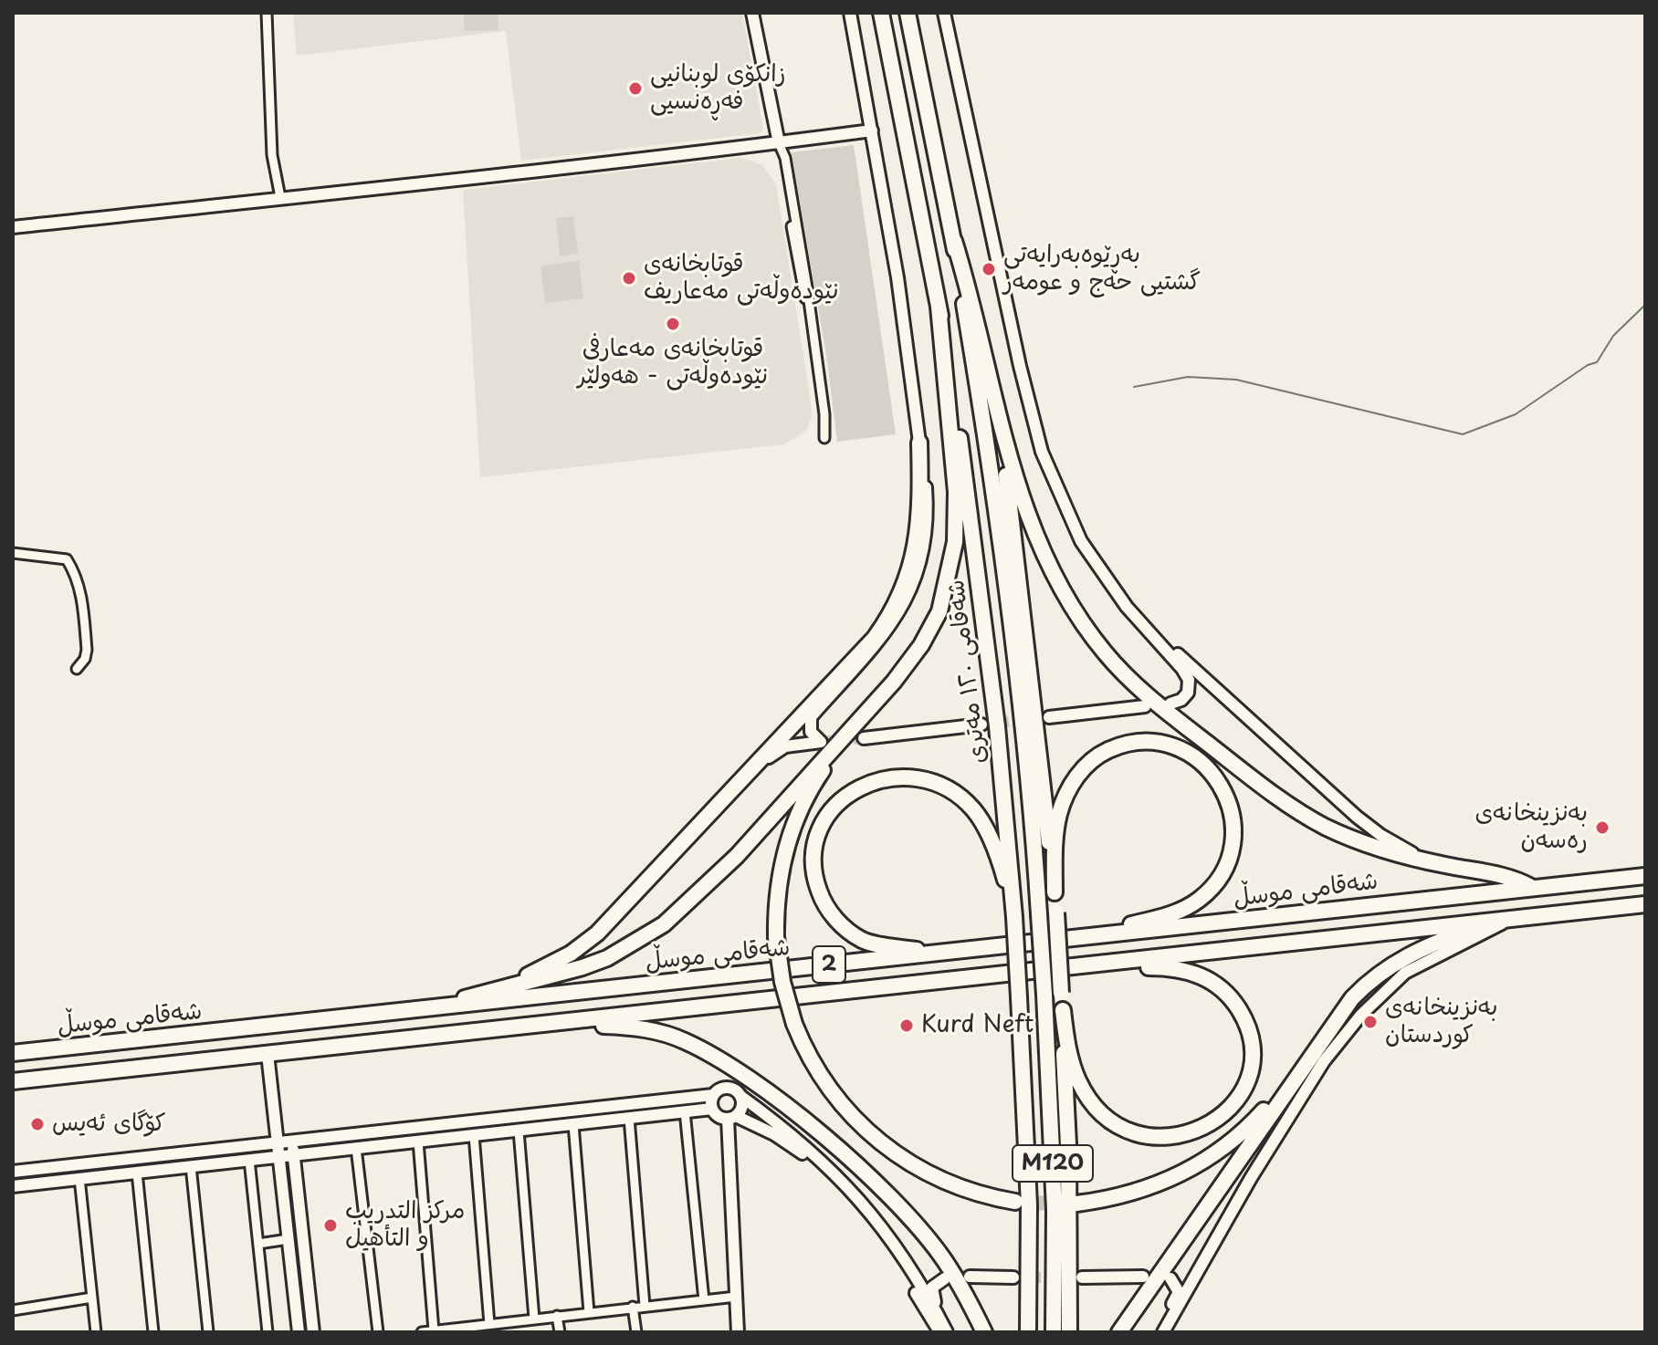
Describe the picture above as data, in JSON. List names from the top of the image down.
{
  "streets": {
    "highway": [
      "شەقامی ١٢٠ مەتری",
      "شەقامی موسڵ",
      "2",
      "M120"
    ]
  },
  "places": [
    "زانکۆی لوبنانیی فەڕەنسیی",
    "بەڕێوەبەرایەتی گشتیی حەج و عومەر",
    "قوتابخانەی نێودەوڵەتی مەعاریف",
    "قوتابخانەی مەعارفی نێودەوڵەتی - هەولێر",
    "بەنزینخانەی رەسەن",
    "بەنزینخانەی کوردستان",
    "Kurd Neft",
    "کۆگای ئەیس",
    "مركز التدريب و التأهيل"
  ]
}
